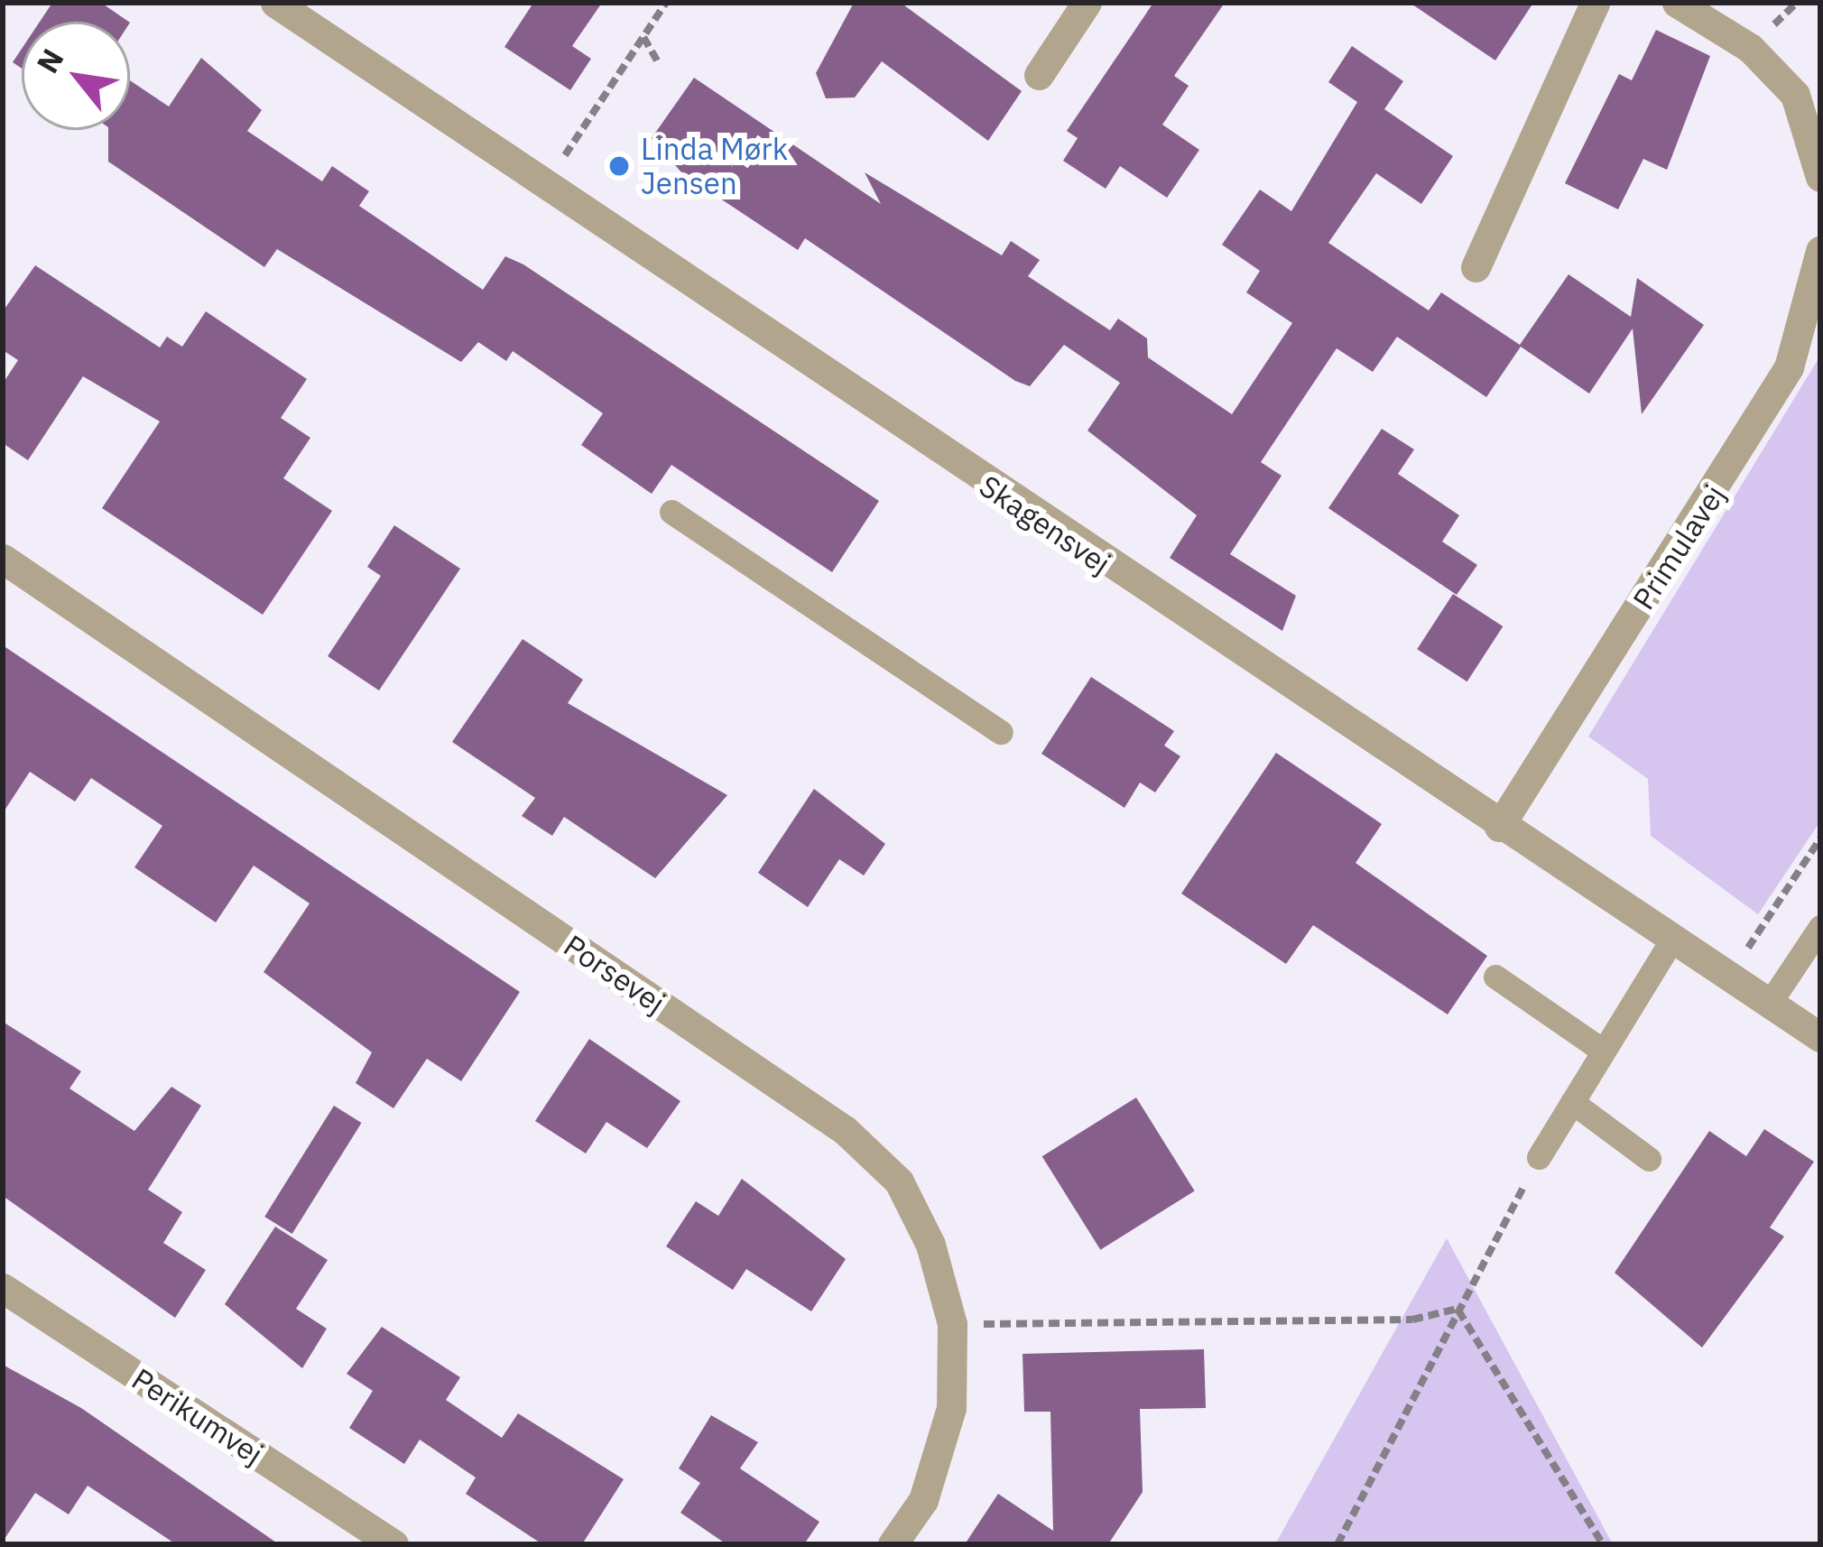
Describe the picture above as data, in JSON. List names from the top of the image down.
{
  "streets": {
    "street": [
      "Skagensvej",
      "Primulavej",
      "Porsevej",
      "Perikumvej"
    ]
  },
  "crossings": [
    ["Skagensvej", "Primulavej"]
  ],
  "places": ["Linda Mørk Jensen"],
  "north": "top left"
}
